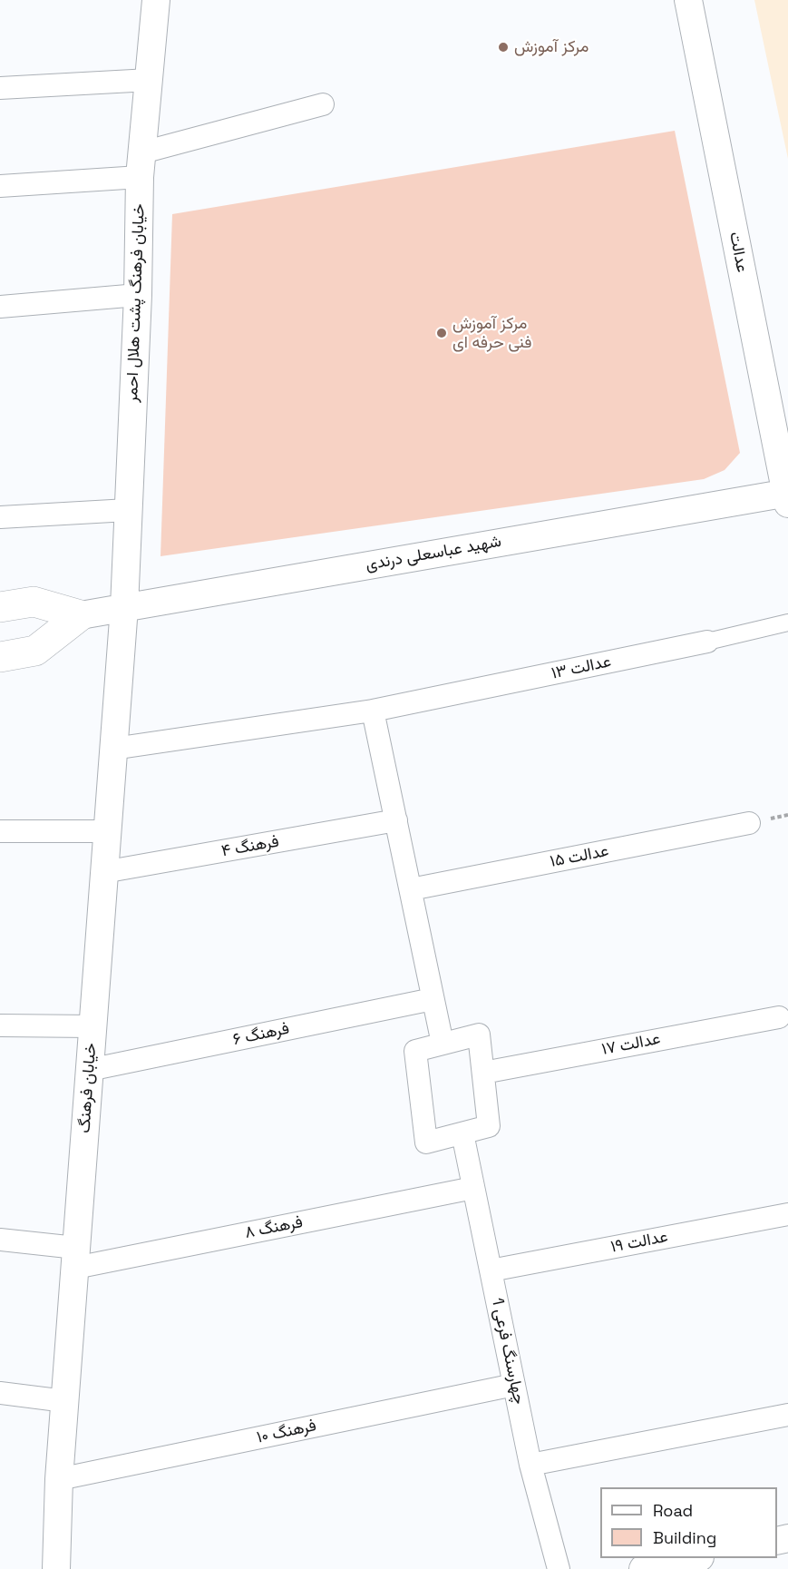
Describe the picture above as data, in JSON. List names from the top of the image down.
{
  "streets": {
    "street": [
      "عدالت",
      "خیابان فرهنگ پشت هلال احمر",
      "شهید عباسعلی درندی",
      "عدالت ۱۳",
      "فرهنگ ۴",
      "عدالت ۱۵",
      "فرهنگ ۶",
      "عدالت ۱۷",
      "خیابان فرهنگ",
      "فرهنگ ۸",
      "عدالت ۱۹",
      "چهارسنگ فرعی 1",
      "فرهنگ ۱۰"
    ]
  },
  "crossings": [
    ["عدالت", "شهید عباسعلی درندی"],
    ["خیابان فرهنگ پشت هلال احمر", "شهید عباسعلی درندی"],
    ["خیابان فرهنگ پشت هلال احمر", "خیابان فرهنگ"],
    ["شهید عباسعلی درندی", "خیابان فرهنگ"],
    ["عدالت ۱۳", "خیابان فرهنگ"],
    ["فرهنگ ۴", "خیابان فرهنگ"],
    ["فرهنگ ۶", "خیابان فرهنگ"],
    ["خیابان فرهنگ", "فرهنگ ۸"],
    ["خیابان فرهنگ", "فرهنگ ۱۰"],
    ["فرهنگ ۸", "چهارسنگ فرعی 1"],
    ["عدالت ۱۹", "چهارسنگ فرعی 1"],
    ["چهارسنگ فرعی 1", "فرهنگ ۱۰"]
  ],
  "places": ["مرکز آموزش", "مرکز آموزش فنی حرفه ای"],
  "legend": ["Road", "Building"]
}
